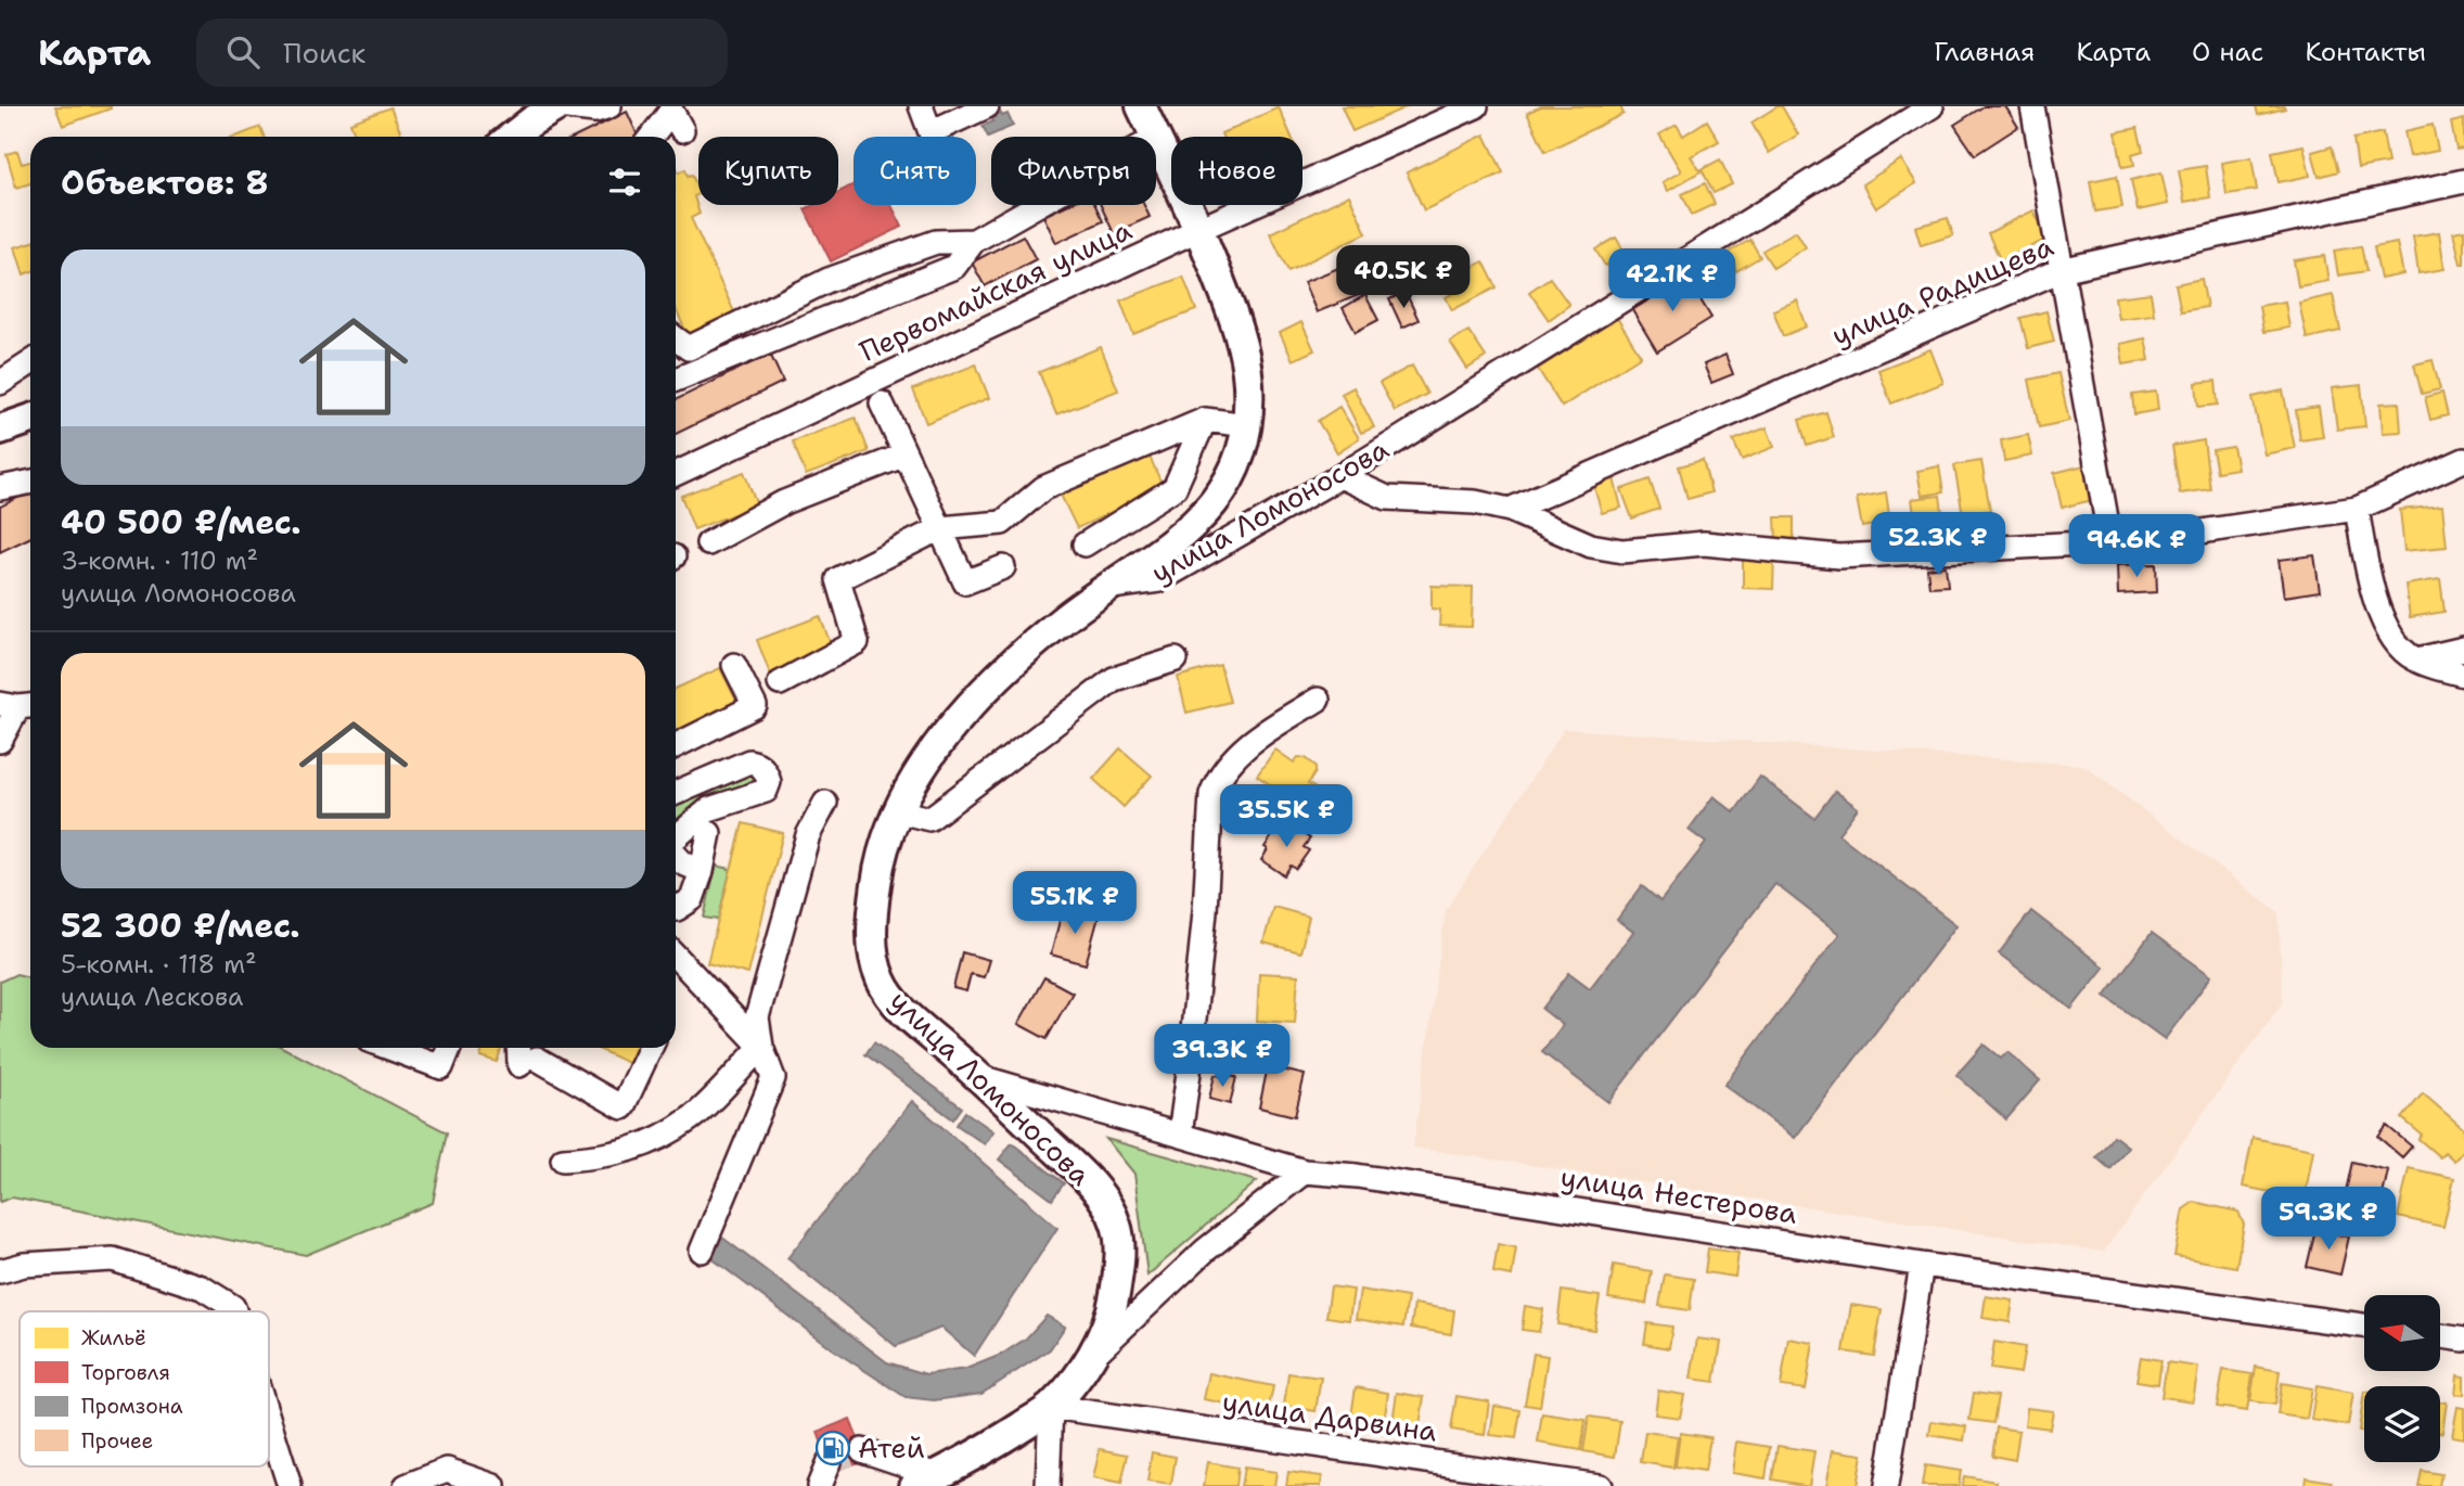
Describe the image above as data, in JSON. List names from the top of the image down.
{
  "streets": {
    "main road": ["улица Ломоносова"],
    "street": [
      "Первомайская улица",
      "улица Радищева",
      "улица Нестерова",
      "улица Дарвина"
    ]
  },
  "crossings": [
    ["улица Ломоносова", "улица Нестерова"],
    ["улица Ломоносова", "улица Дарвина"]
  ],
  "places": {
    "fuel station": ["Атей"]
  },
  "legend": [
    "Жильё",
    "Торговля",
    "Промзона",
    "Прочее"
  ],
  "north": "left",
  "page": {
    "header": "Карта",
    "search": "Поиск",
    "nav": [
      "Главная",
      "Карта",
      "О нас",
      "Контакты"
    ],
    "chip": [
      "Купить",
      "Снять",
      "Фильтры",
      "Новое"
    ],
    "heading": "Объектов: 8",
    "list": [
      {
        "name": "40 500 ₽/мес.",
        "note": "3-комн. · 110 m² · улица Ломоносова"
      },
      {
        "name": "52 300 ₽/мес.",
        "note": "5-комн. · 118 m² · улица Лескова"
      }
    ],
    "price": [
      "40.5K ₽",
      "42.1K ₽",
      "52.3K ₽",
      "94.6K ₽",
      "35.5K ₽",
      "55.1K ₽",
      "39.3K ₽",
      "59.3K ₽"
    ]
  }
}
